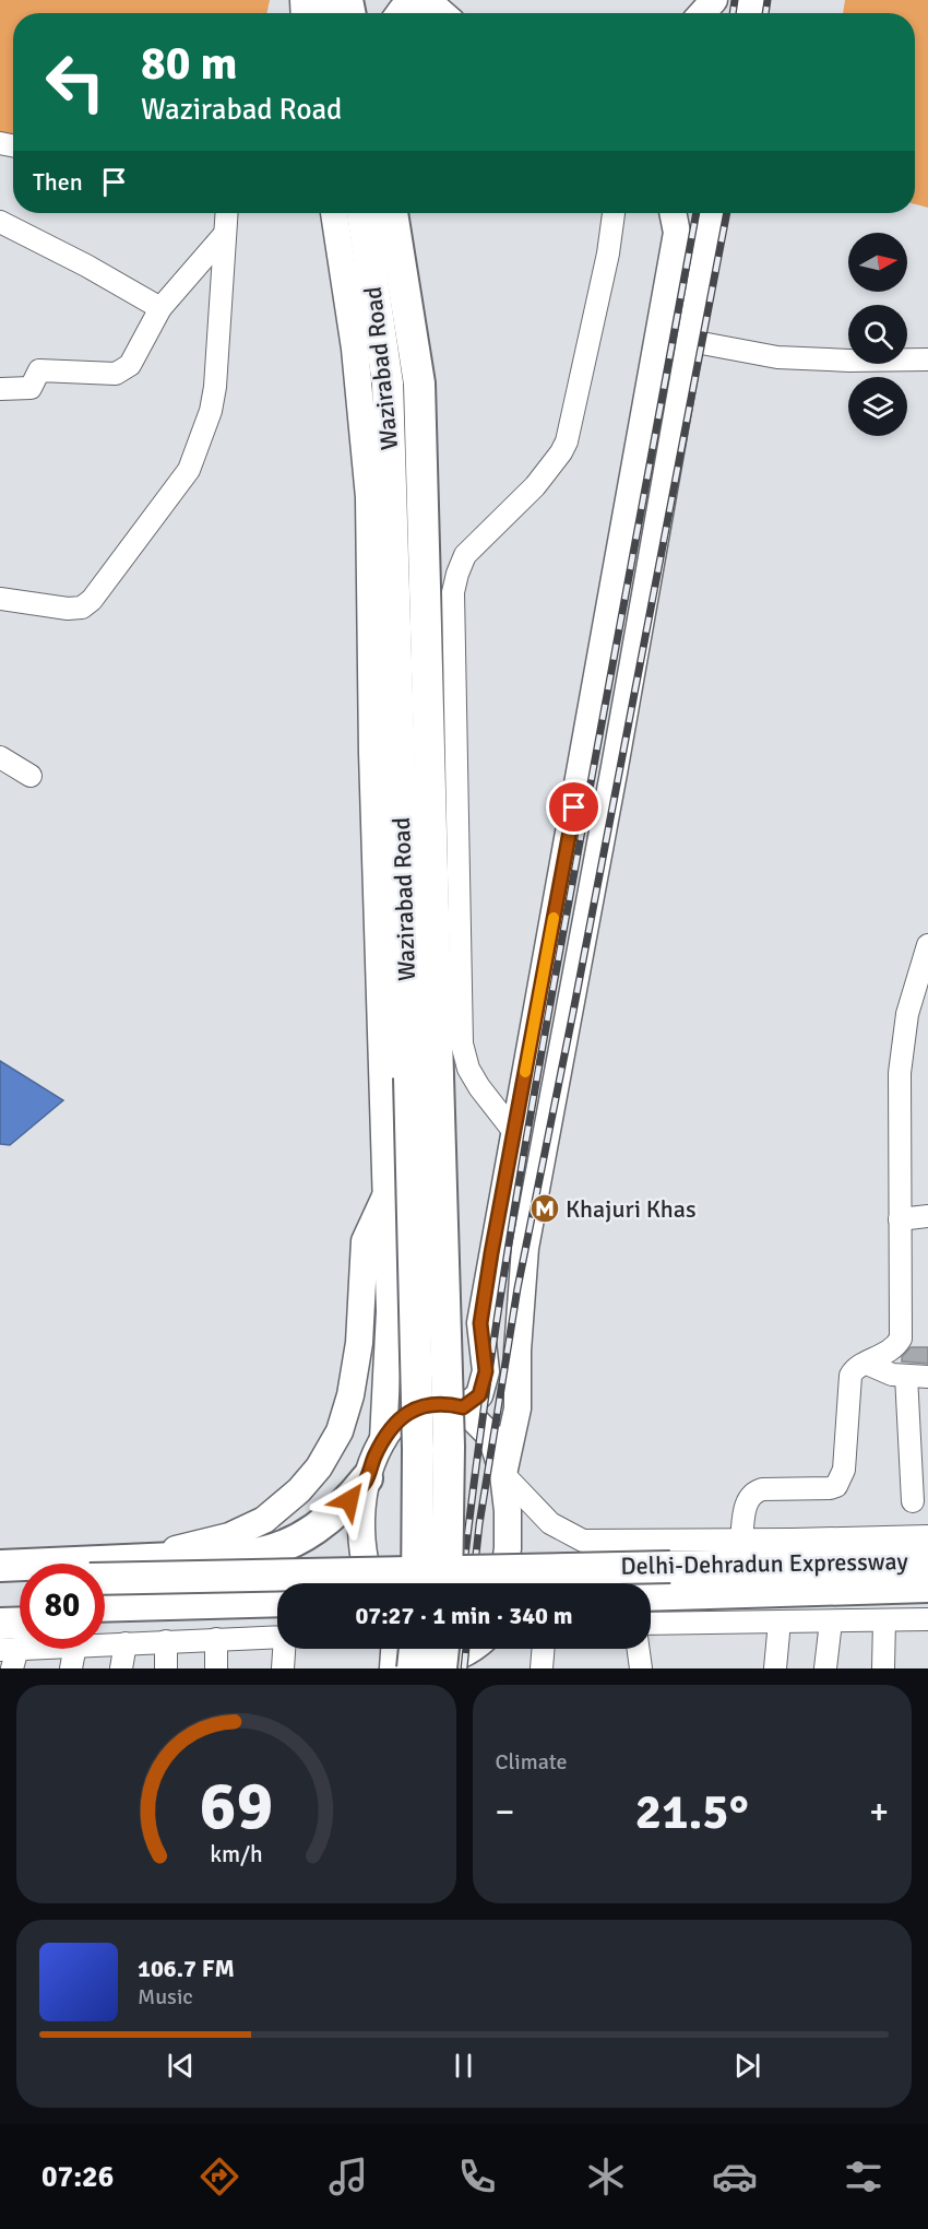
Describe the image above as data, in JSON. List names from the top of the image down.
{
  "streets": {
    "highway": ["Wazirabad Road", "Delhi-Dehradun Expressway"]
  },
  "places": {
    "metro station": ["Khajuri Khas"]
  },
  "north": "right",
  "page": {
    "turn": ["80 m", "Wazirabad Road"],
    "then": "Then",
    "limit": "80",
    "trip": "07:27 · 1 min · 340 m",
    "tile": "Climate",
    "heat": ["−", "21.5°", "+"],
    "song": ["106.7 FM", "Music"],
    "tabs": "07:26",
    "gauge": ["69", "km/h"]
  }
}
